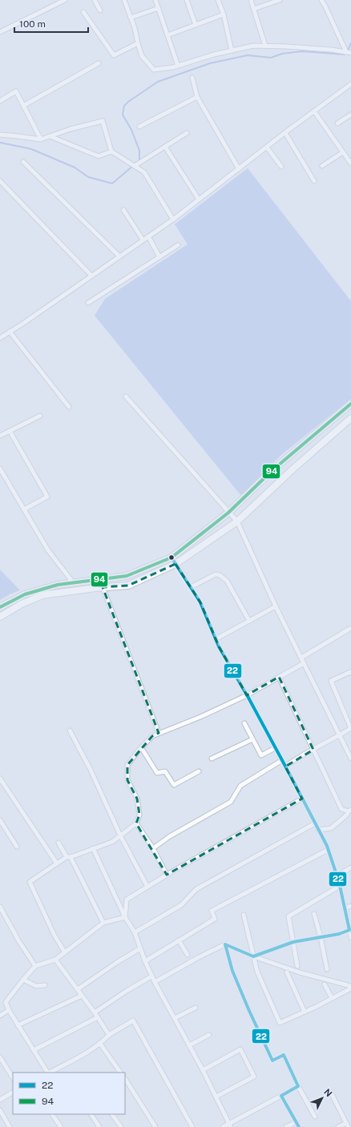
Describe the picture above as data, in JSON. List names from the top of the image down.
{
  "lines": ["transit line 94", "transit line 22"],
  "legend": ["22", "94"],
  "scale_bar": "100 m",
  "north": "top right"
}
